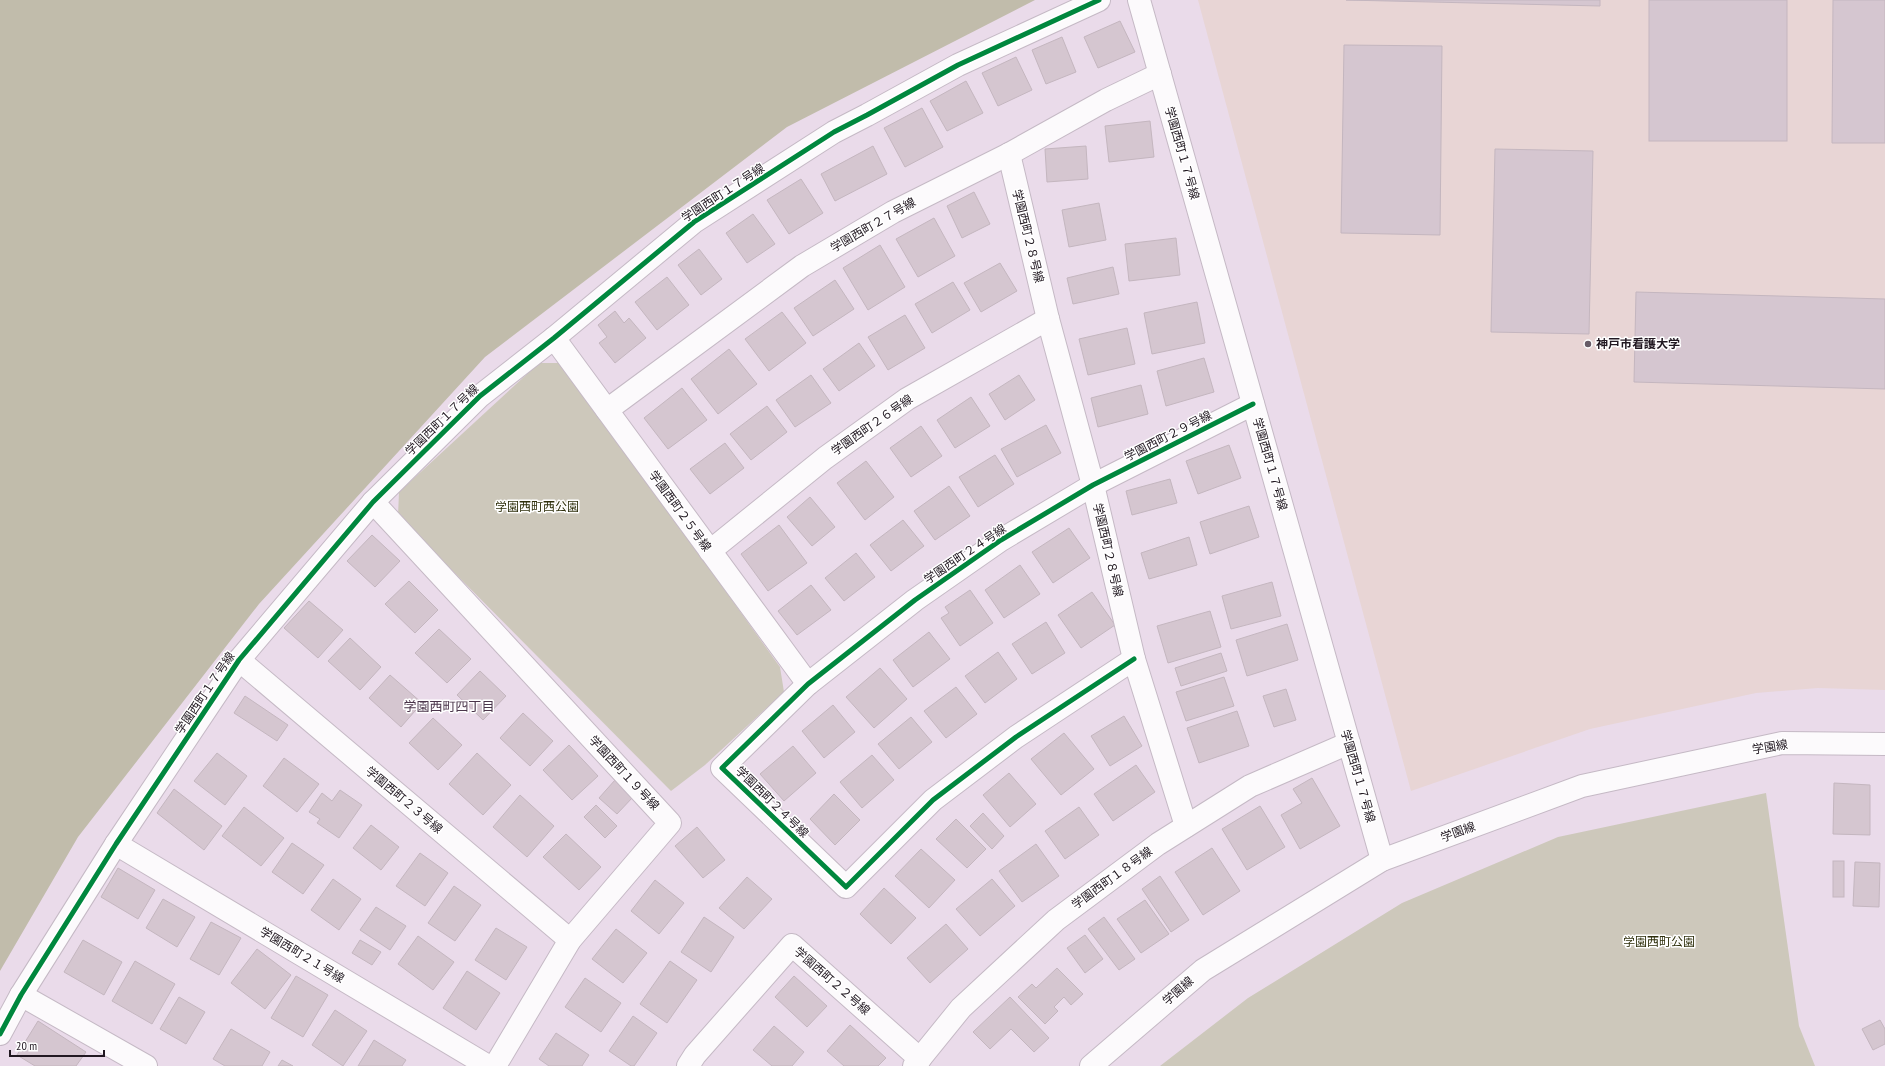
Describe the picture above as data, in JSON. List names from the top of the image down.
{
  "streets": {
    "street": [
      "学園西町１７号線",
      "学園西町２７号線",
      "学園西町２８号線",
      "学園西町２６号線",
      "学園西町２９号線",
      "学園西町２５号線",
      "学園西町２４号線",
      "学園線",
      "学園西町１９号線",
      "学園西町２３号線",
      "学園西町１８号線",
      "学園西町２１号線",
      "学園西町２２号線"
    ]
  },
  "crossings": [
    ["学園西町１７号線", "学園西町２７号線"],
    ["学園西町１７号線", "学園西町２９号線"],
    ["学園西町１７号線", "学園西町２５号線"],
    ["学園西町１７号線", "学園線"],
    ["学園西町１７号線", "学園西町１９号線"],
    ["学園西町１７号線", "学園西町２３号線"],
    ["学園西町１７号線", "学園西町１８号線"],
    ["学園西町１７号線", "学園西町２１号線"],
    ["学園西町２７号線", "学園西町２８号線"],
    ["学園西町２７号線", "学園西町２５号線"],
    ["学園西町２８号線", "学園西町２６号線"],
    ["学園西町２８号線", "学園西町２９号線"],
    ["学園西町２８号線", "学園西町２４号線"],
    ["学園西町２８号線", "学園西町１８号線"],
    ["学園西町２６号線", "学園西町２５号線"],
    ["学園西町２９号線", "学園西町２４号線"],
    ["学園西町２５号線", "学園西町２４号線"],
    ["学園西町１９号線", "学園西町２３号線"],
    ["学園西町１８号線", "学園西町２２号線"]
  ],
  "districts": ["学園西町四丁目"],
  "parks": ["学園西町西公園", "学園西町公園"],
  "places": ["神戸市看護大学"],
  "scale_bar": "20 m"
}
